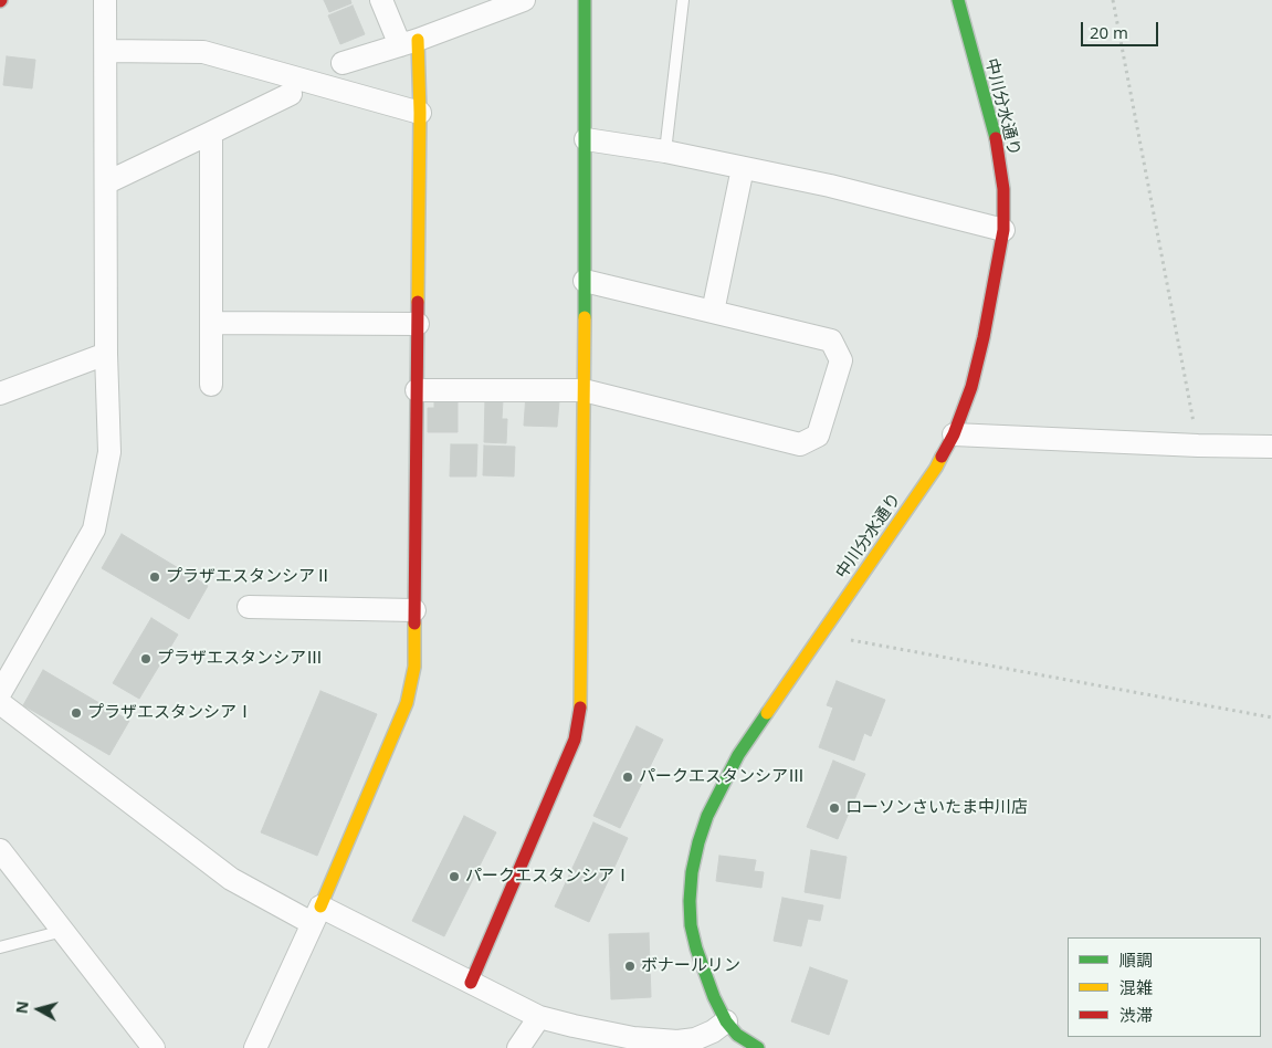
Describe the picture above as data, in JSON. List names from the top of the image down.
{
  "streets": {
    "street": ["中川分水通り"]
  },
  "places": [
    "プラザエスタンシアⅡ",
    "プラザエスタンシアⅢ",
    "プラザエスタンシアⅠ",
    "パークエスタンシアⅢ",
    "ローソンさいたま中川店",
    "パークエスタンシアⅠ",
    "ボナールリン"
  ],
  "legend": ["順調", "混雑", "渋滞"],
  "scale_bar": "20 m",
  "north": "left"
}
